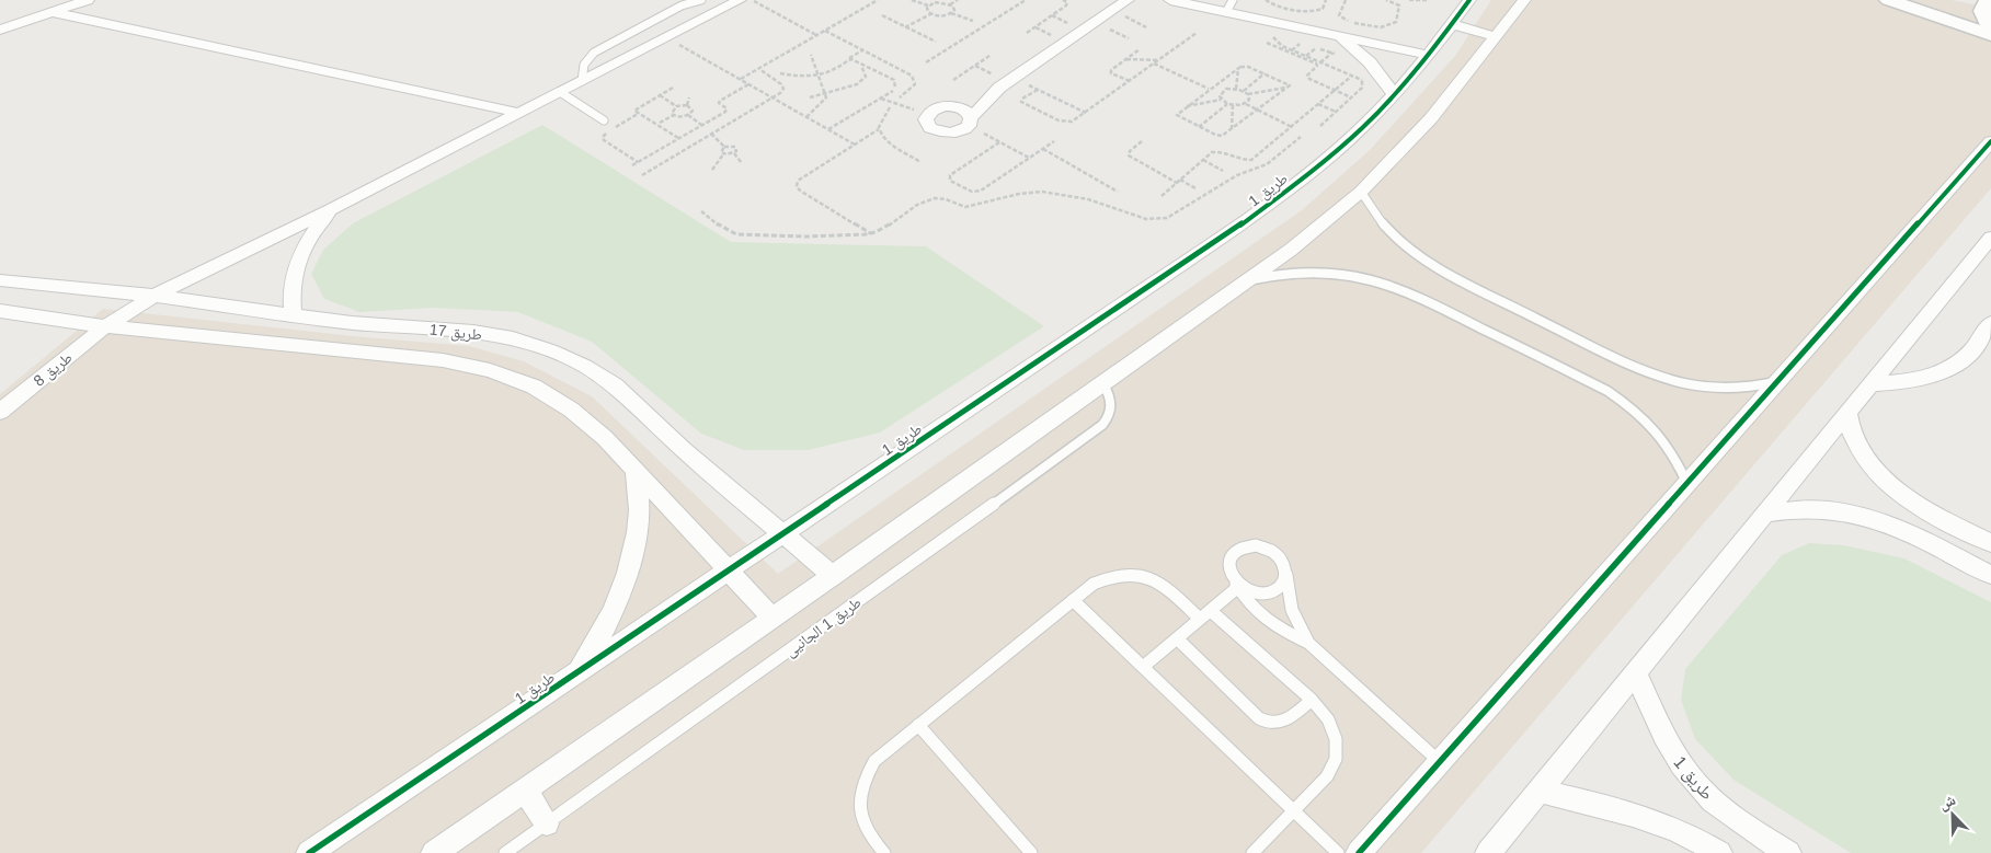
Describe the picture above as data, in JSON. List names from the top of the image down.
{
  "streets": {
    "street": ["طريق 1", "طريق 17", "طريق 8"],
    "lane": ["طريق 1 الجانيى"]
  },
  "crossings": [
    ["طريق 1", "طريق 17"],
    ["طريق 17", "طريق 8"]
  ],
  "north": "top left"
}
